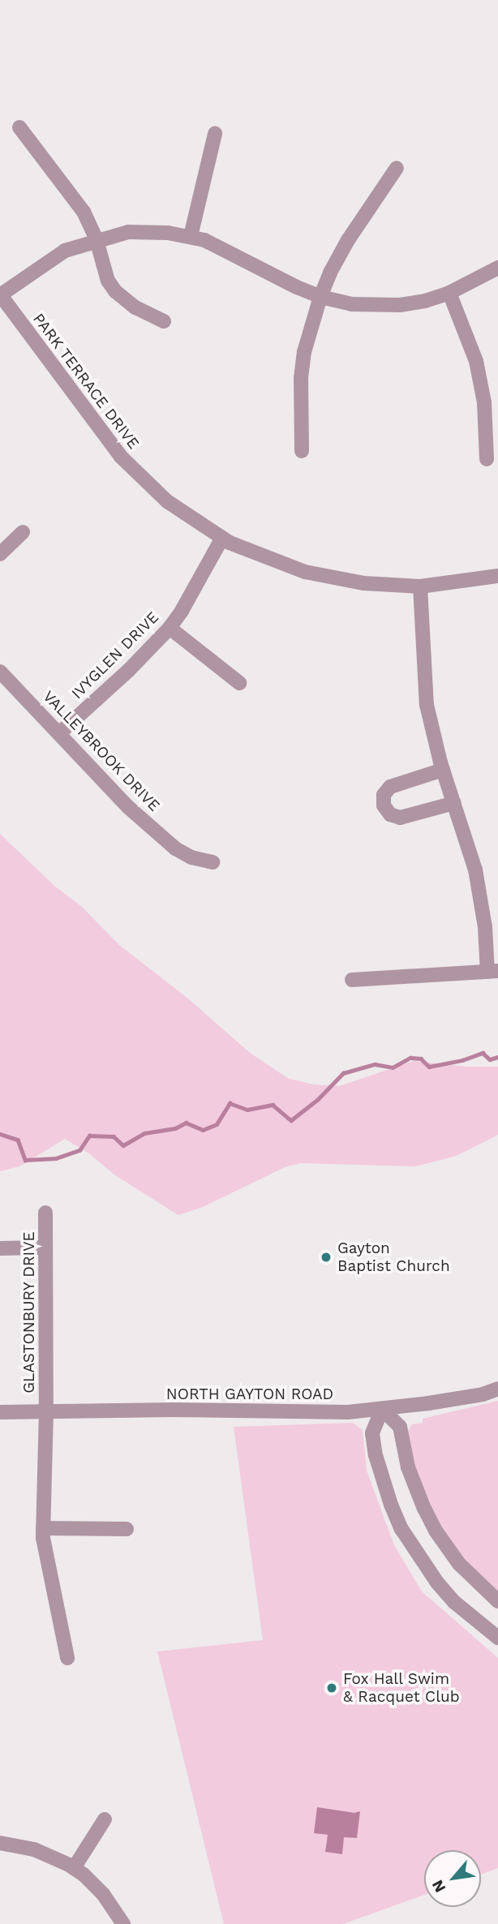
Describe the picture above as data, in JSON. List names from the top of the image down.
{
  "streets": {
    "street": [
      "PARK TERRACE DRIVE",
      "IVYGLEN DRIVE",
      "VALLEYBROOK DRIVE",
      "GLASTONBURY DRIVE",
      "NORTH GAYTON ROAD"
    ]
  },
  "crossings": [
    ["PARK TERRACE DRIVE", "IVYGLEN DRIVE"],
    ["IVYGLEN DRIVE", "VALLEYBROOK DRIVE"],
    ["GLASTONBURY DRIVE", "NORTH GAYTON ROAD"]
  ],
  "places": ["Gayton Baptist Church", "Fox Hall Swim & Racquet Club"],
  "north": "bottom left"
}
